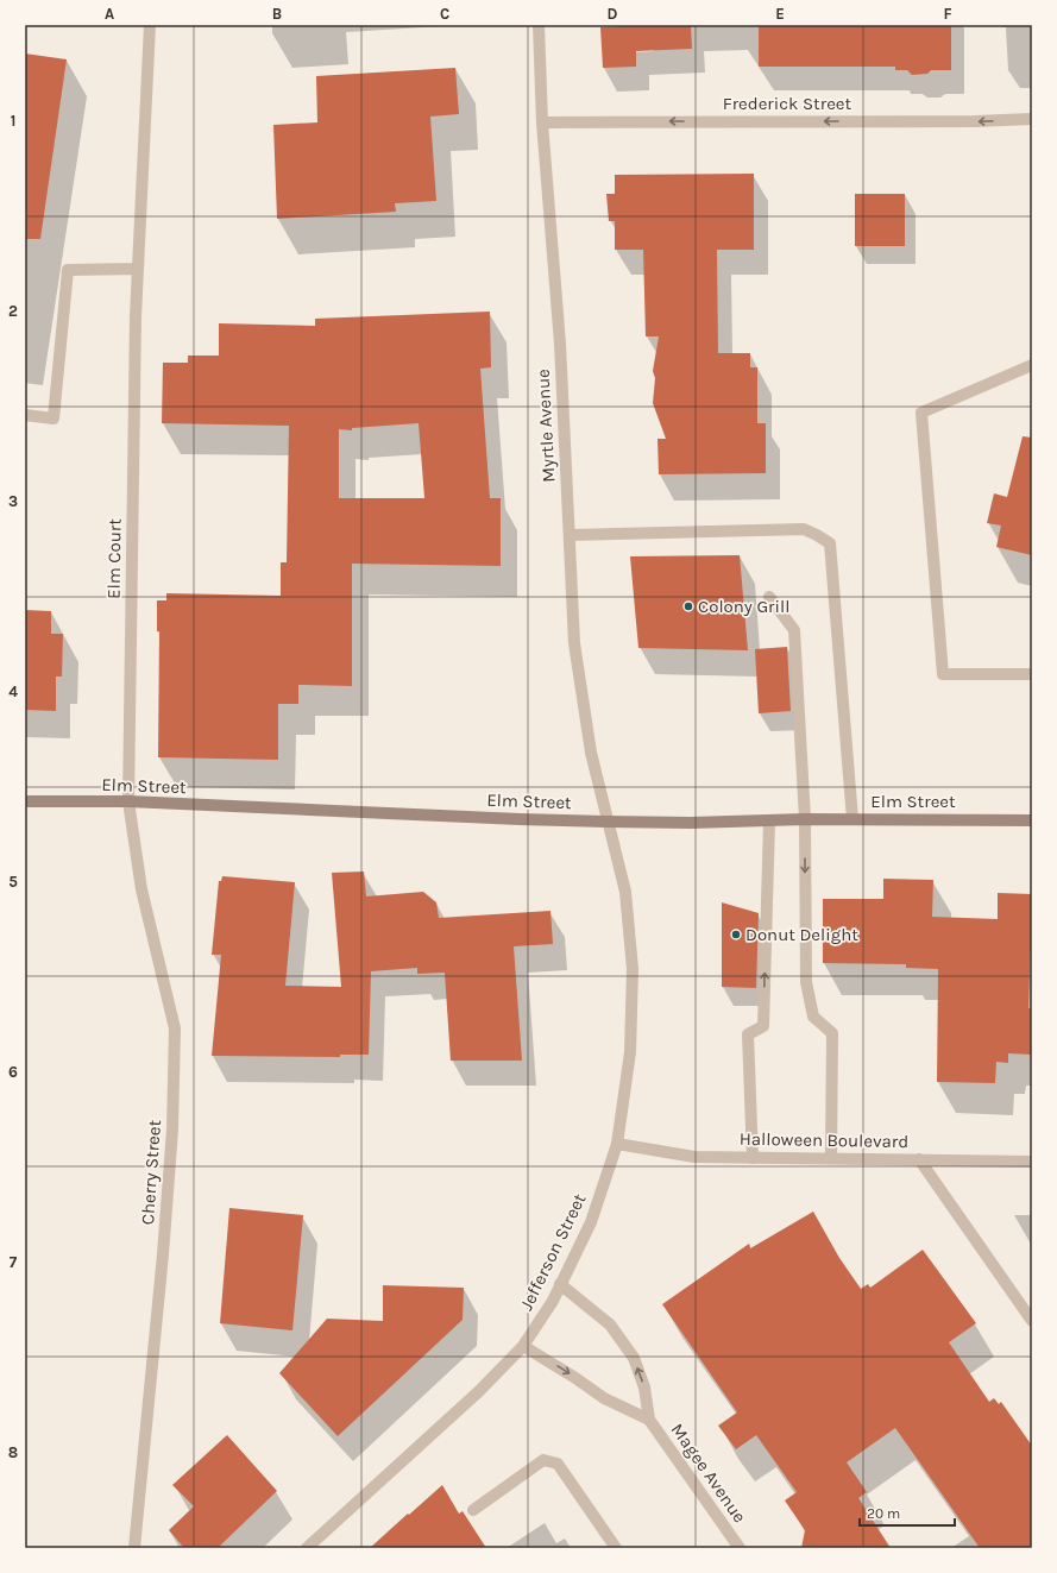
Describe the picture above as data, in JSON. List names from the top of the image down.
{
  "streets": {
    "main road": ["Elm Street"],
    "street": [
      "Frederick Street",
      "Myrtle Avenue",
      "Elm Court",
      "Halloween Boulevard",
      "Cherry Street",
      "Jefferson Street",
      "Magee Avenue"
    ]
  },
  "crossings": [
    ["Frederick Street", "Myrtle Avenue"],
    ["Myrtle Avenue", "Elm Street"],
    ["Myrtle Avenue", "Jefferson Street"],
    ["Elm Court", "Elm Street"],
    ["Elm Court", "Cherry Street"],
    ["Elm Street", "Cherry Street"],
    ["Elm Street", "Jefferson Street"],
    ["Halloween Boulevard", "Jefferson Street"],
    ["Jefferson Street", "Magee Avenue"]
  ],
  "one_way": ["Frederick Street"],
  "places": ["Colony Grill", "Donut Delight"],
  "scale_bar": "20 m",
  "grid": {
    "columns": [
      "A",
      "B",
      "C",
      "D",
      "E",
      "F"
    ],
    "rows": [
      "1",
      "2",
      "3",
      "4",
      "5",
      "6",
      "7",
      "8"
    ]
  }
}
